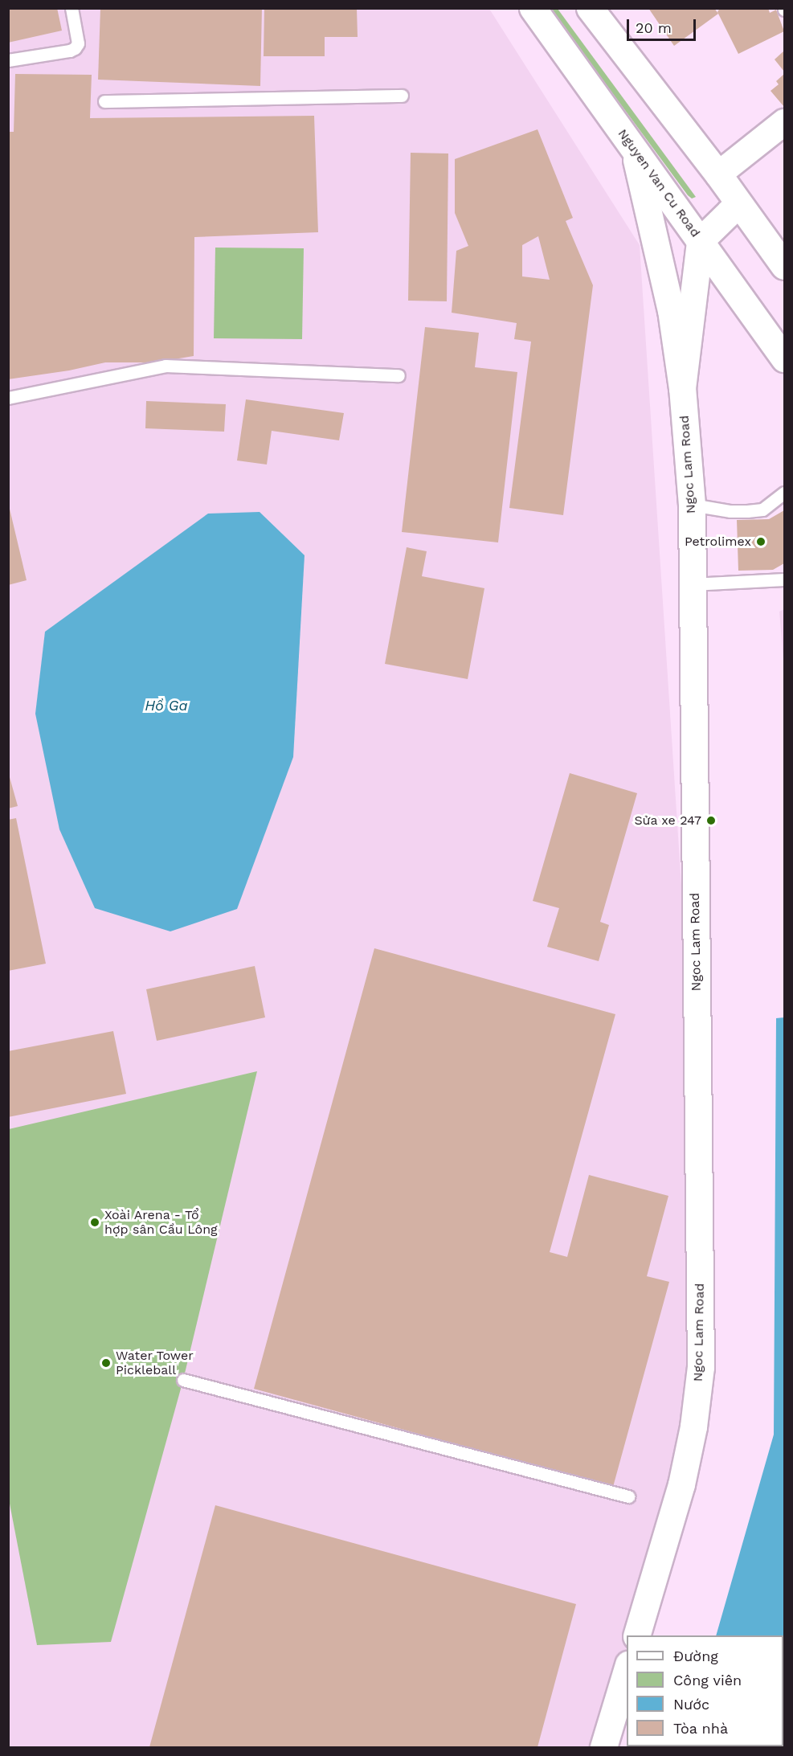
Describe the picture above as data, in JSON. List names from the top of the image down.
{
  "streets": {
    "main road": ["Nguyen Van Cu Road", "Ngoc Lam Road"]
  },
  "crossings": [
    ["Nguyen Van Cu Road", "Ngoc Lam Road"]
  ],
  "water": ["Hồ Ga"],
  "places": [
    "Petrolimex",
    "Sửa xe 247",
    "Xoài Arena - Tổ hợp sân Cầu Lông",
    "Water Tower Pickleball"
  ],
  "legend": [
    "Đường",
    "Công viên",
    "Nước",
    "Tòa nhà"
  ],
  "scale_bar": "20 m"
}
